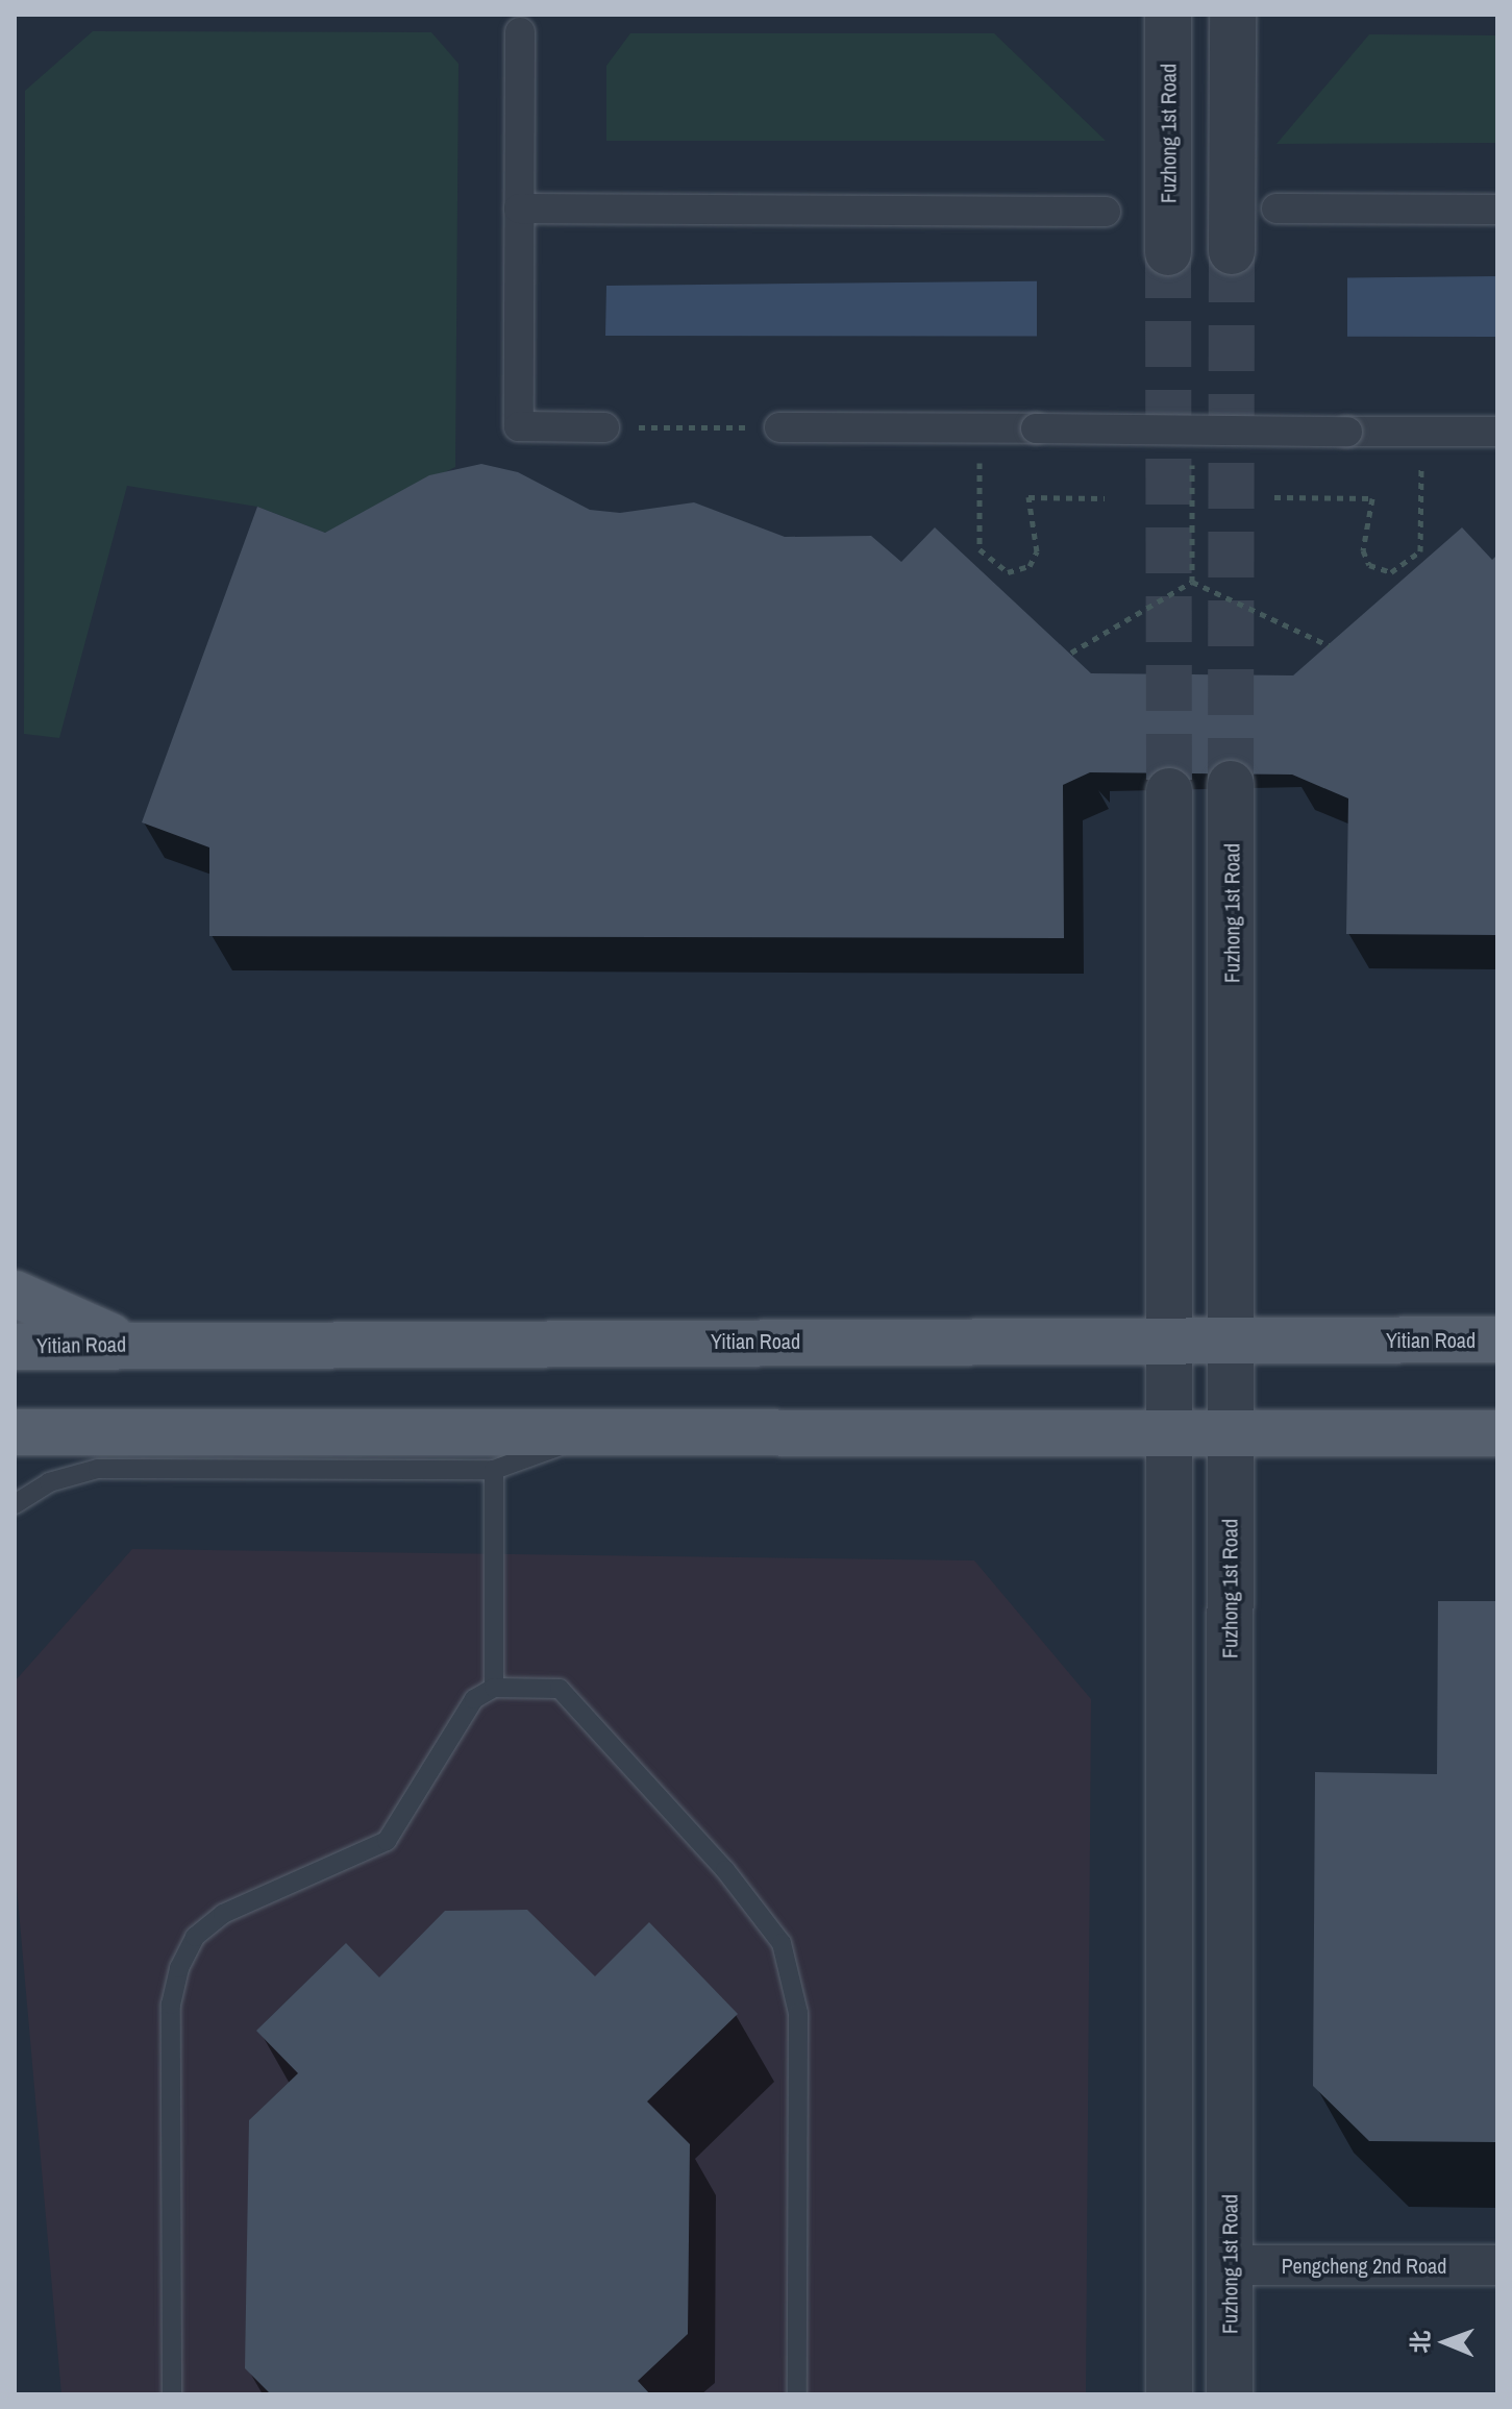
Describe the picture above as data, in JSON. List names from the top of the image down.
{
  "streets": {
    "main road": ["Yitian Road"],
    "street": ["Fuzhong 1st Road", "Pengcheng 2nd Road"]
  },
  "crossings": [
    ["Fuzhong 1st Road", "Yitian Road"],
    ["Fuzhong 1st Road", "Pengcheng 2nd Road"]
  ],
  "north": "left"
}
